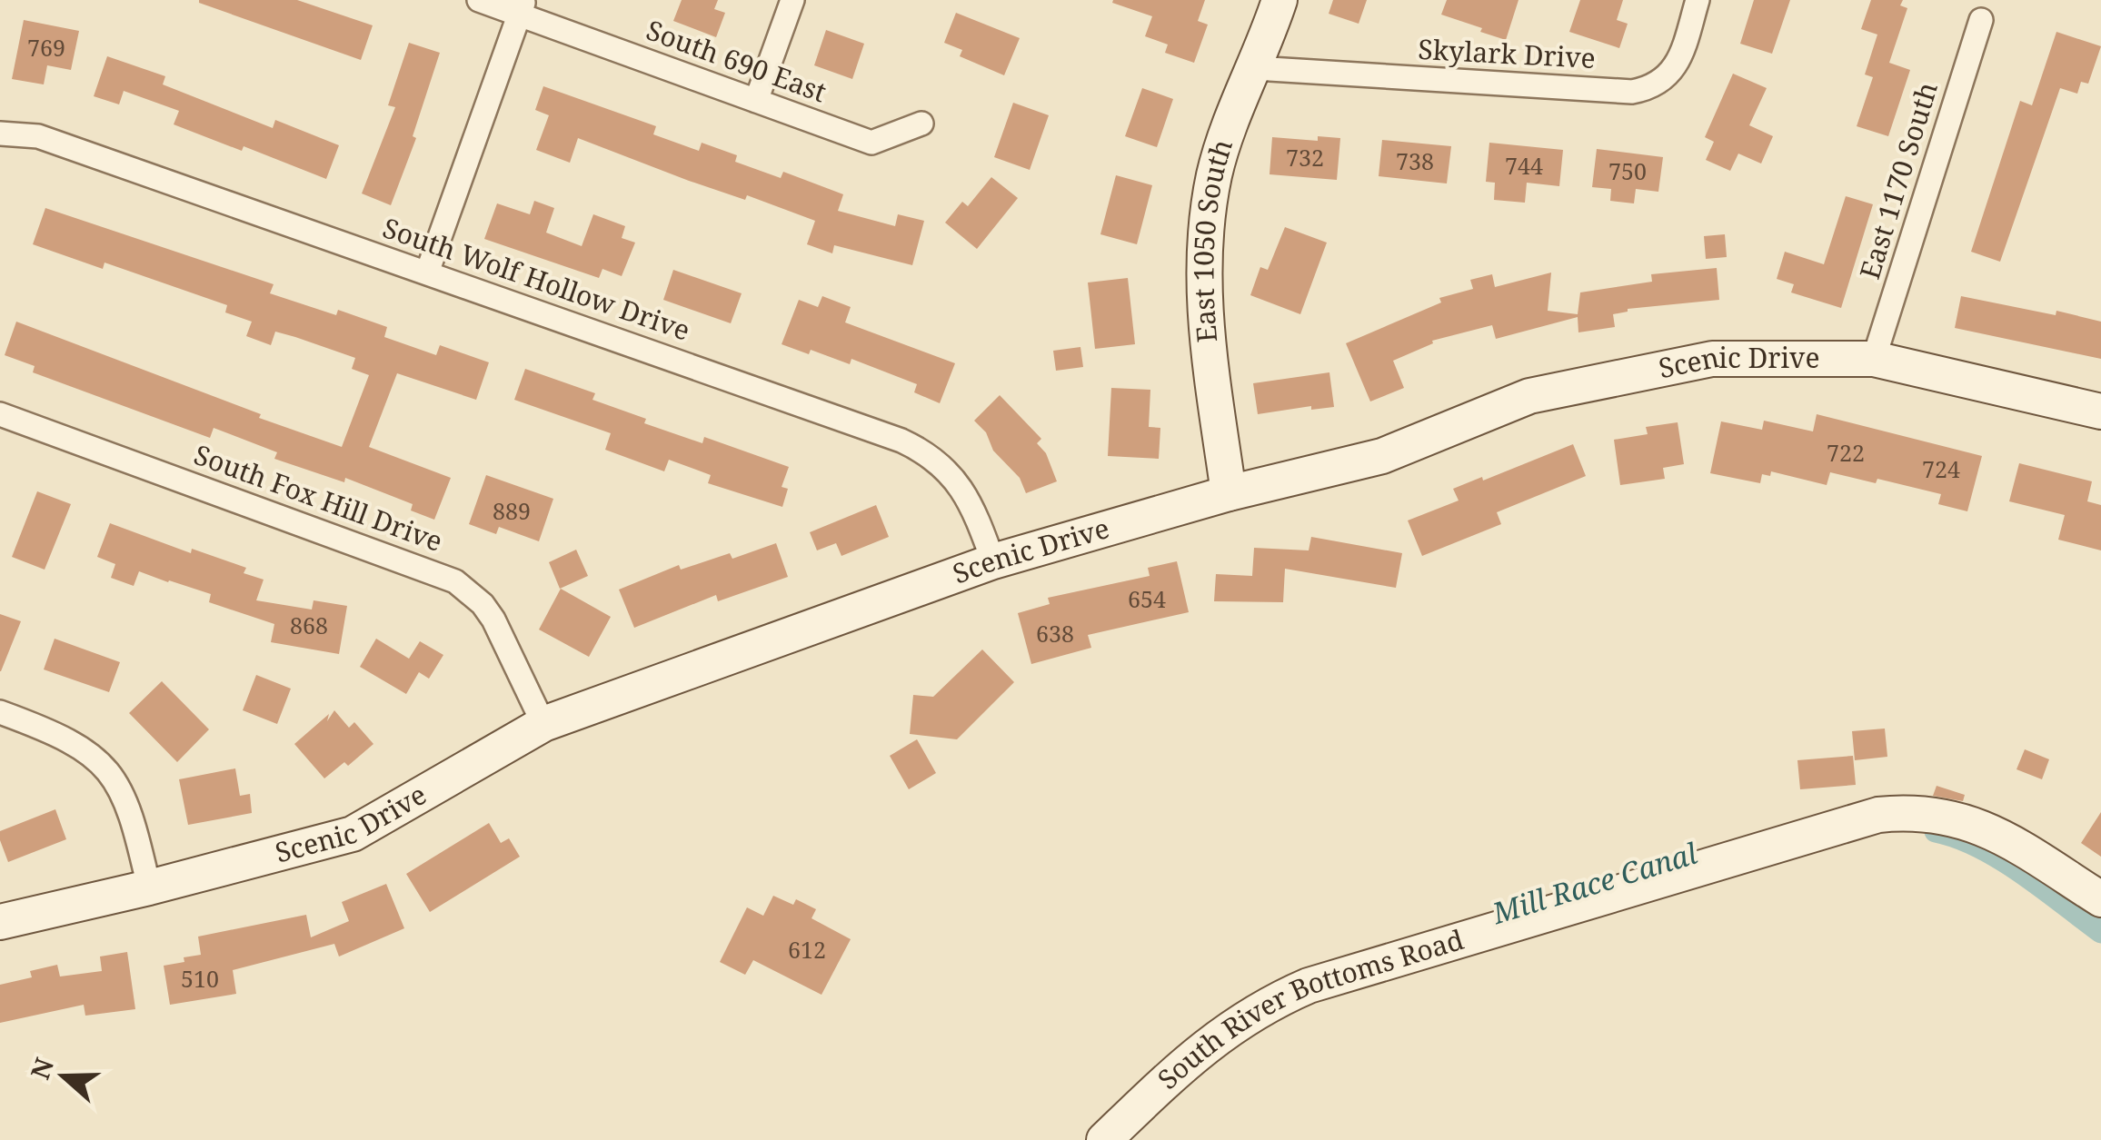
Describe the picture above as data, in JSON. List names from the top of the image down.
{
  "streets": {
    "street": [
      "Skylark Drive",
      "South 690 East",
      "East 1170 South",
      "East 1050 South",
      "South Wolf Hollow Drive",
      "Scenic Drive",
      "South Fox Hill Drive",
      "South River Bottoms Road"
    ]
  },
  "crossings": [
    ["Skylark Drive", "East 1050 South"],
    ["East 1170 South", "Scenic Drive"],
    ["East 1050 South", "Scenic Drive"],
    ["South Wolf Hollow Drive", "Scenic Drive"],
    ["Scenic Drive", "South Fox Hill Drive"]
  ],
  "water": ["Mill Race Canal"],
  "house_numbers": [
    "769",
    "732",
    "738",
    "744",
    "750",
    "722",
    "724",
    "889",
    "654",
    "868",
    "638",
    "612",
    "510"
  ],
  "north": "left"
}
